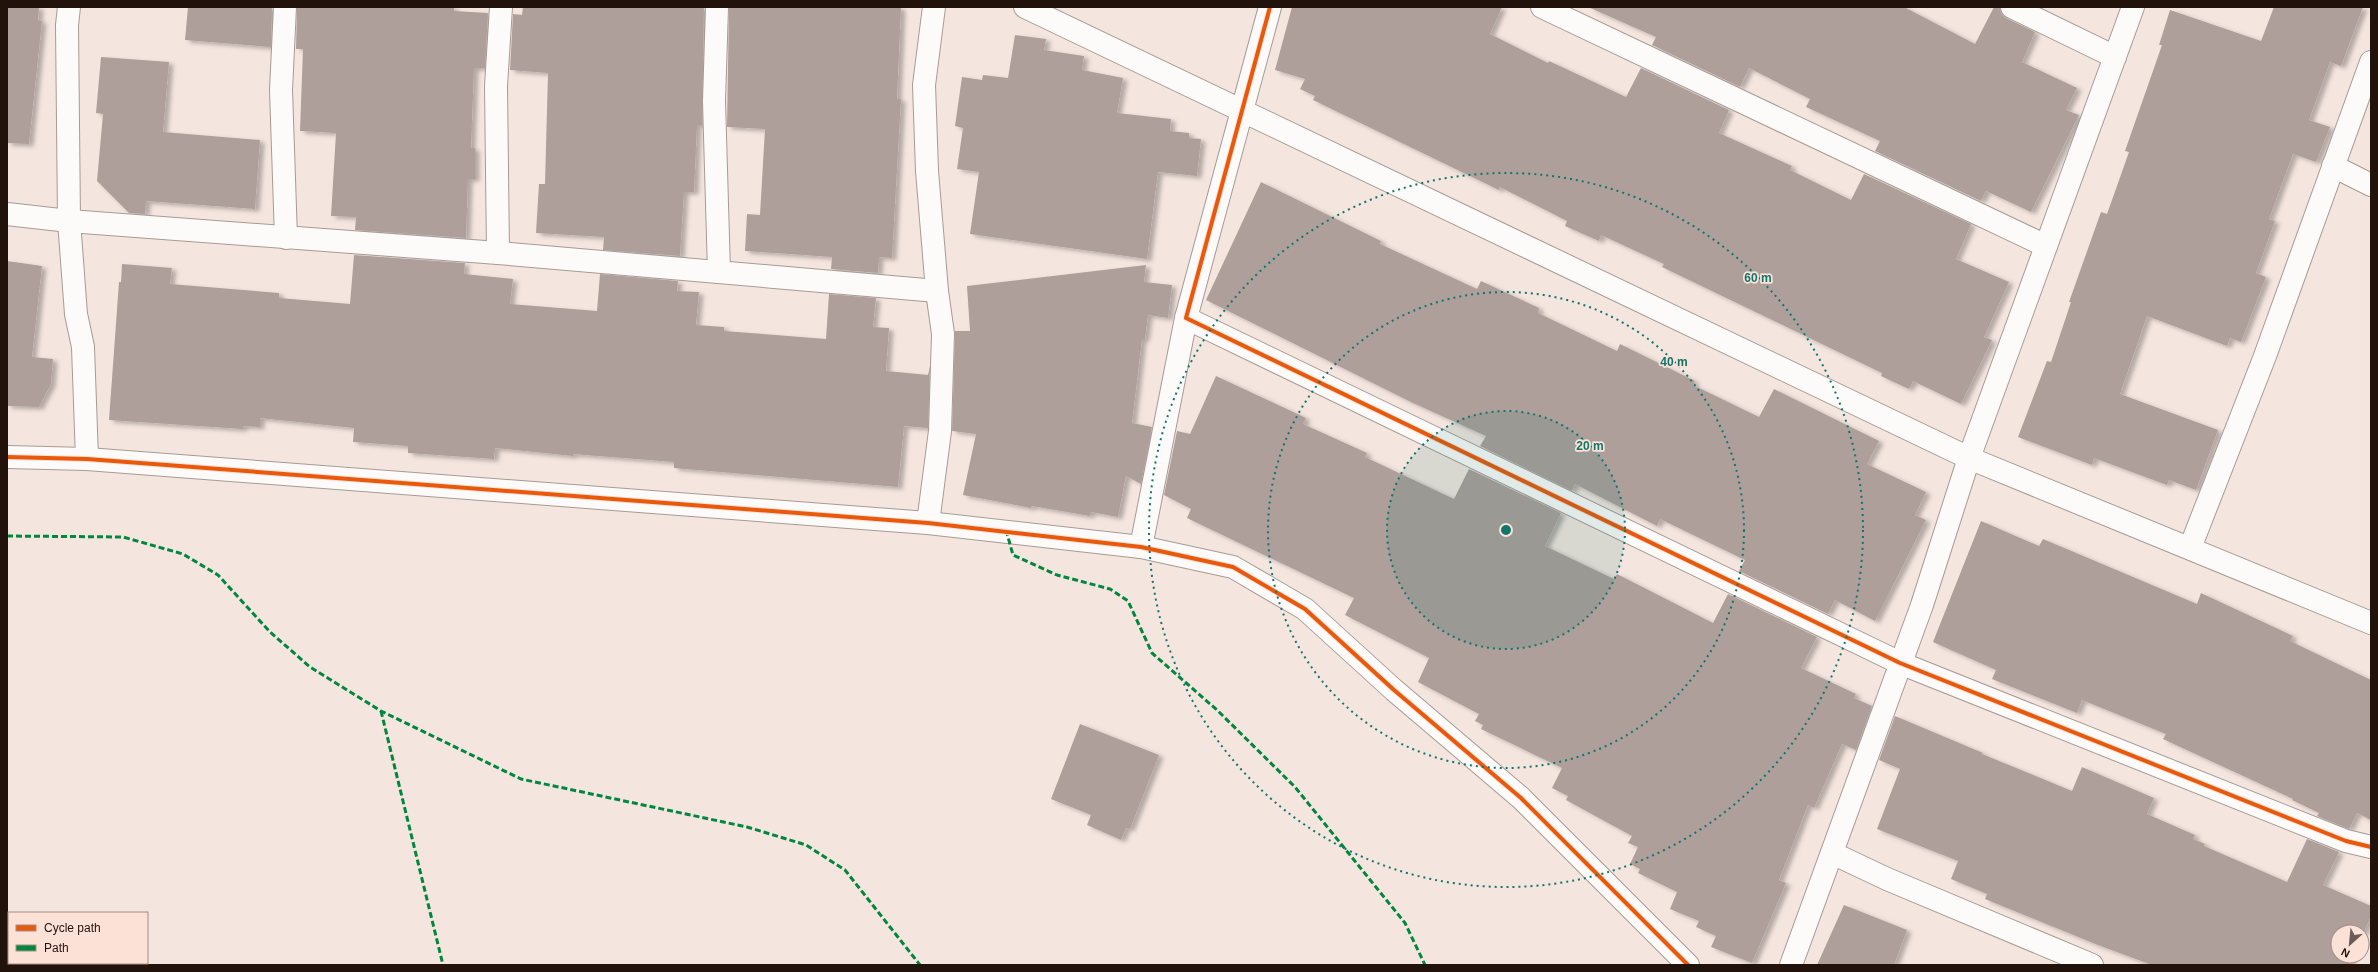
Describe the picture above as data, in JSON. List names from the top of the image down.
{
  "legend": ["Cycle path", "Path"],
  "north": "bottom left",
  "rings": ["60 m", "40 m", "20 m"]
}
